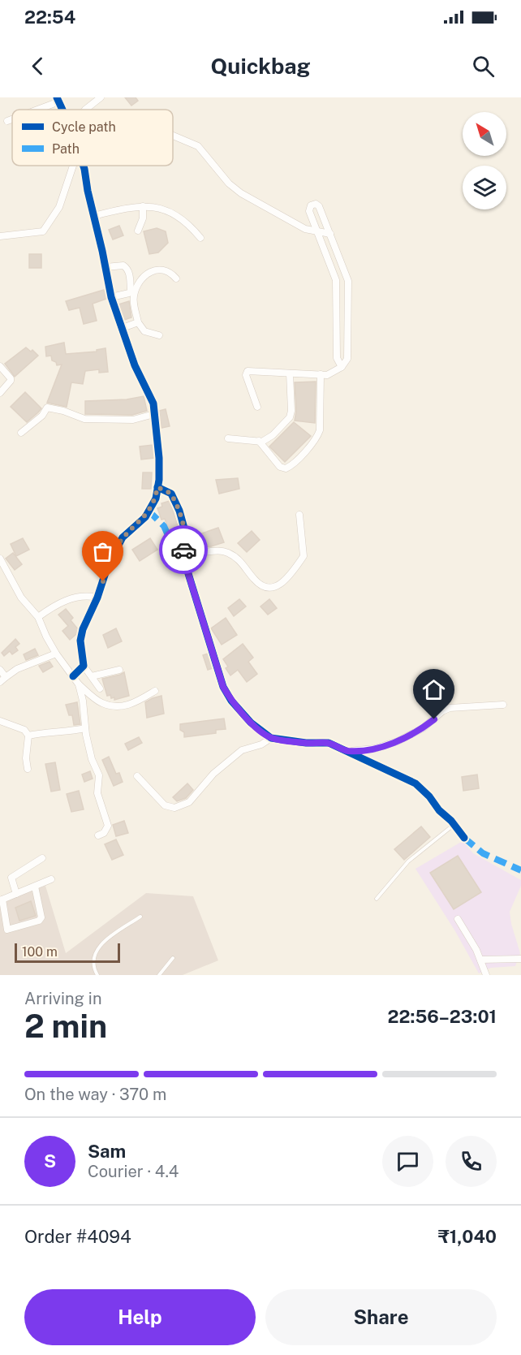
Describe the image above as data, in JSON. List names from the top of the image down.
{
  "legend": ["Cycle path", "Path"],
  "scale_bar": "100 m",
  "north": "top left",
  "page": {
    "status": "22:54",
    "header": "Quickbag",
    "scale": "100 m",
    "heading": ["2 min", "Arriving in", "22:56–23:01"],
    "panel": [
      "Sam",
      "Courier · 4.4",
      "Order #4094",
      "₹1,040"
    ],
    "bar": "On the way · 370 m",
    "round": "S",
    "buttons": ["Help", "Share"]
  }
}
